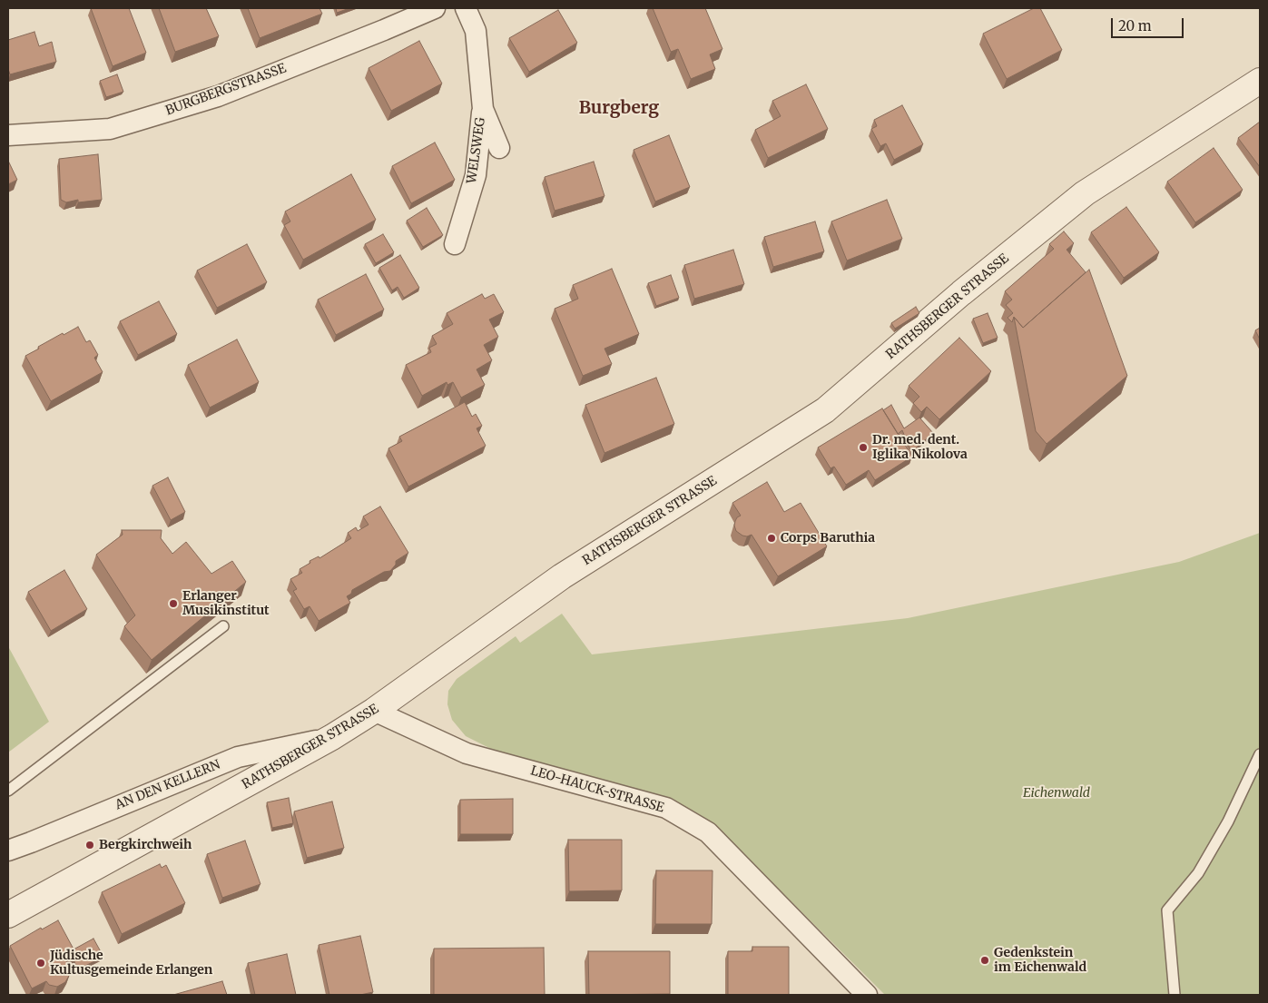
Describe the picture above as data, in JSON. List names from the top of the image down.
{
  "streets": {
    "street": [
      "BURGBERGSTRASSE",
      "WELSWEG",
      "RATHSBERGER STRASSE",
      "AN DEN KELLERN",
      "LEO-HAUCK-STRASSE"
    ]
  },
  "crossings": [
    ["RATHSBERGER STRASSE", "AN DEN KELLERN"],
    ["RATHSBERGER STRASSE", "LEO-HAUCK-STRASSE"]
  ],
  "districts": ["Burgberg"],
  "parks": ["Eichenwald"],
  "places": [
    "Dr. med. dent. Iglika Nikolova",
    "Corps Baruthia",
    "Erlanger Musikinstitut",
    "Bergkirchweih",
    "Gedenkstein im Eichenwald",
    "Jüdische Kultusgemeinde Erlangen"
  ],
  "scale_bar": "20 m"
}
